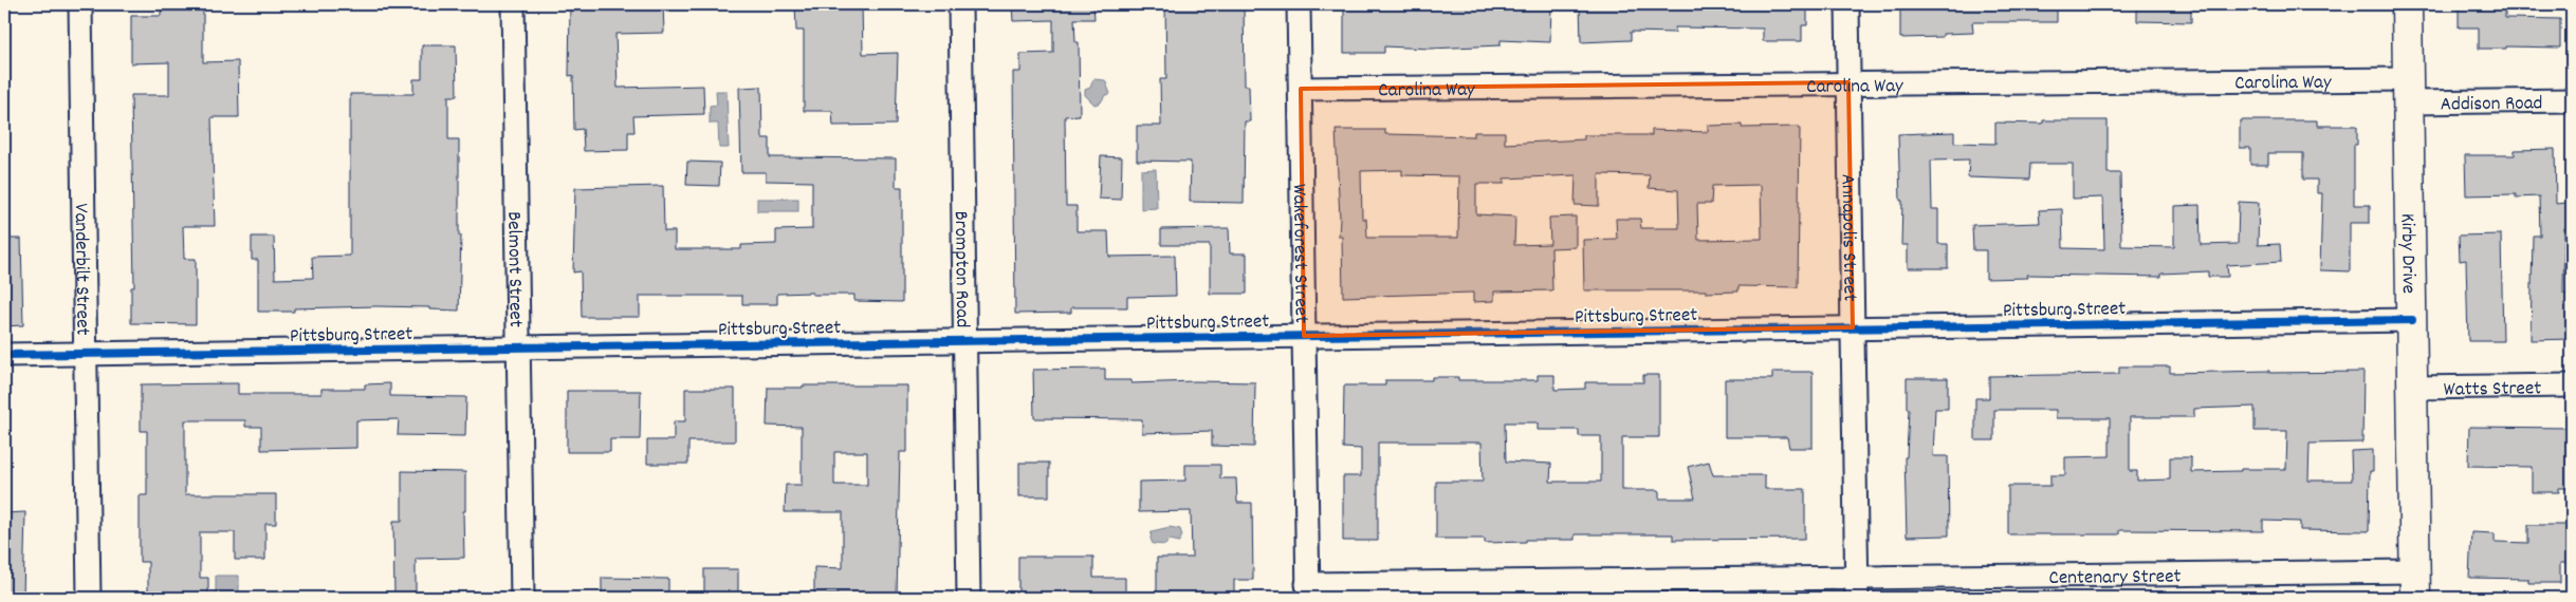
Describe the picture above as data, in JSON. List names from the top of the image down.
{
  "streets": {
    "main road": ["Kirby Drive"],
    "street": [
      "Carolina Way",
      "Addison Road",
      "Annapolis Street",
      "Wakeforest Street",
      "Vanderbilt Street",
      "Belmont Street",
      "Brompton Road",
      "Pittsburg Street",
      "Watts Street",
      "Centenary Street"
    ]
  },
  "crossings": [
    ["Carolina Way", "Addison Road"],
    ["Carolina Way", "Annapolis Street"],
    ["Carolina Way", "Wakeforest Street"],
    ["Carolina Way", "Kirby Drive"],
    ["Addison Road", "Kirby Drive"],
    ["Annapolis Street", "Pittsburg Street"],
    ["Annapolis Street", "Centenary Street"],
    ["Wakeforest Street", "Pittsburg Street"],
    ["Wakeforest Street", "Centenary Street"],
    ["Kirby Drive", "Pittsburg Street"],
    ["Kirby Drive", "Watts Street"],
    ["Kirby Drive", "Centenary Street"],
    ["Vanderbilt Street", "Pittsburg Street"],
    ["Belmont Street", "Pittsburg Street"],
    ["Brompton Road", "Pittsburg Street"]
  ]
}
